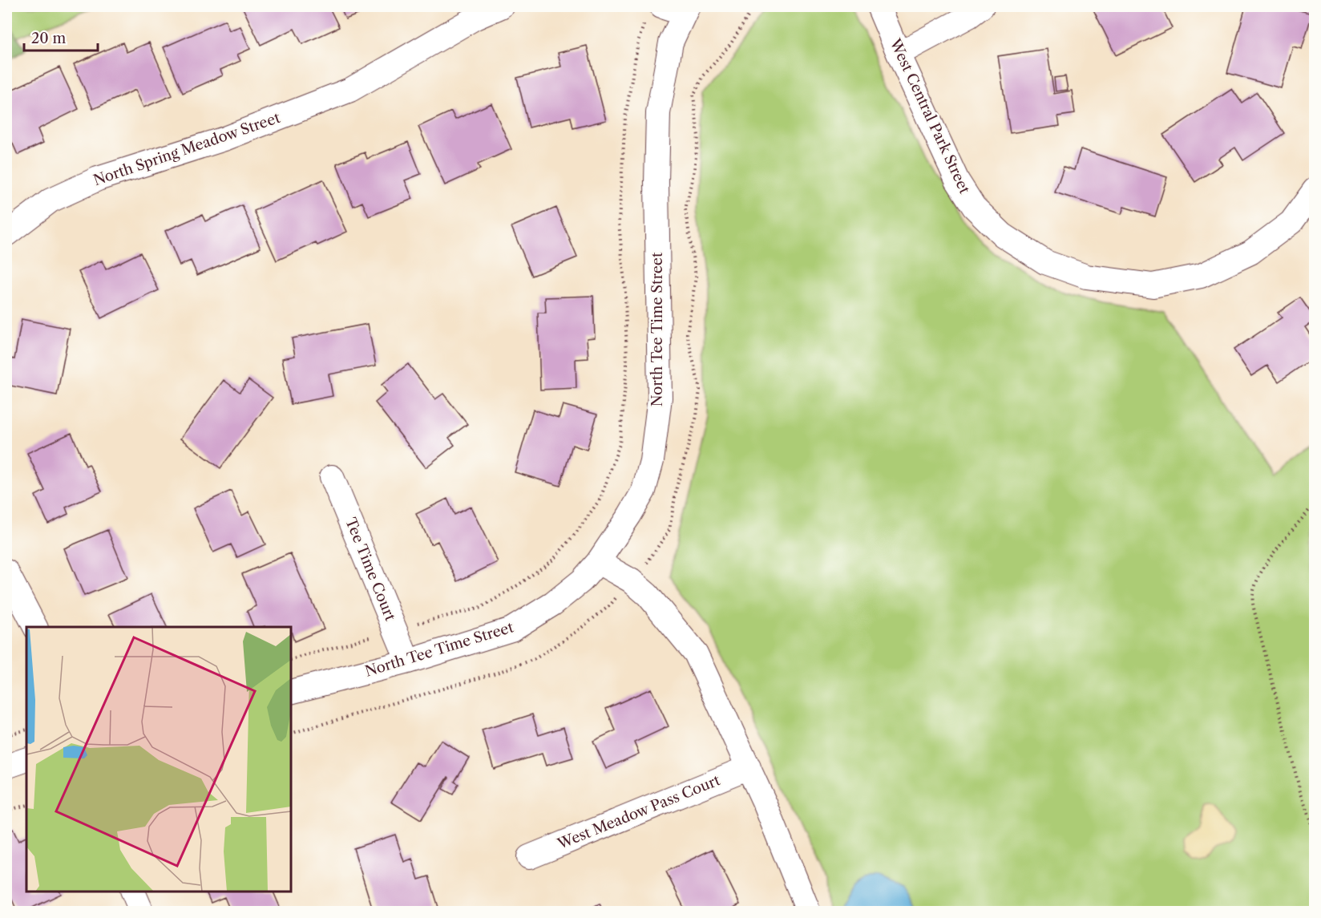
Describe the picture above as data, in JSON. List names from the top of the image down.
{
  "streets": {
    "street": [
      "West Central Park Street",
      "North Spring Meadow Street",
      "North Tee Time Street",
      "Tee Time Court",
      "West Meadow Pass Court"
    ]
  },
  "crossings": [
    ["North Tee Time Street", "Tee Time Court"]
  ],
  "scale_bar": "20 m"
}
